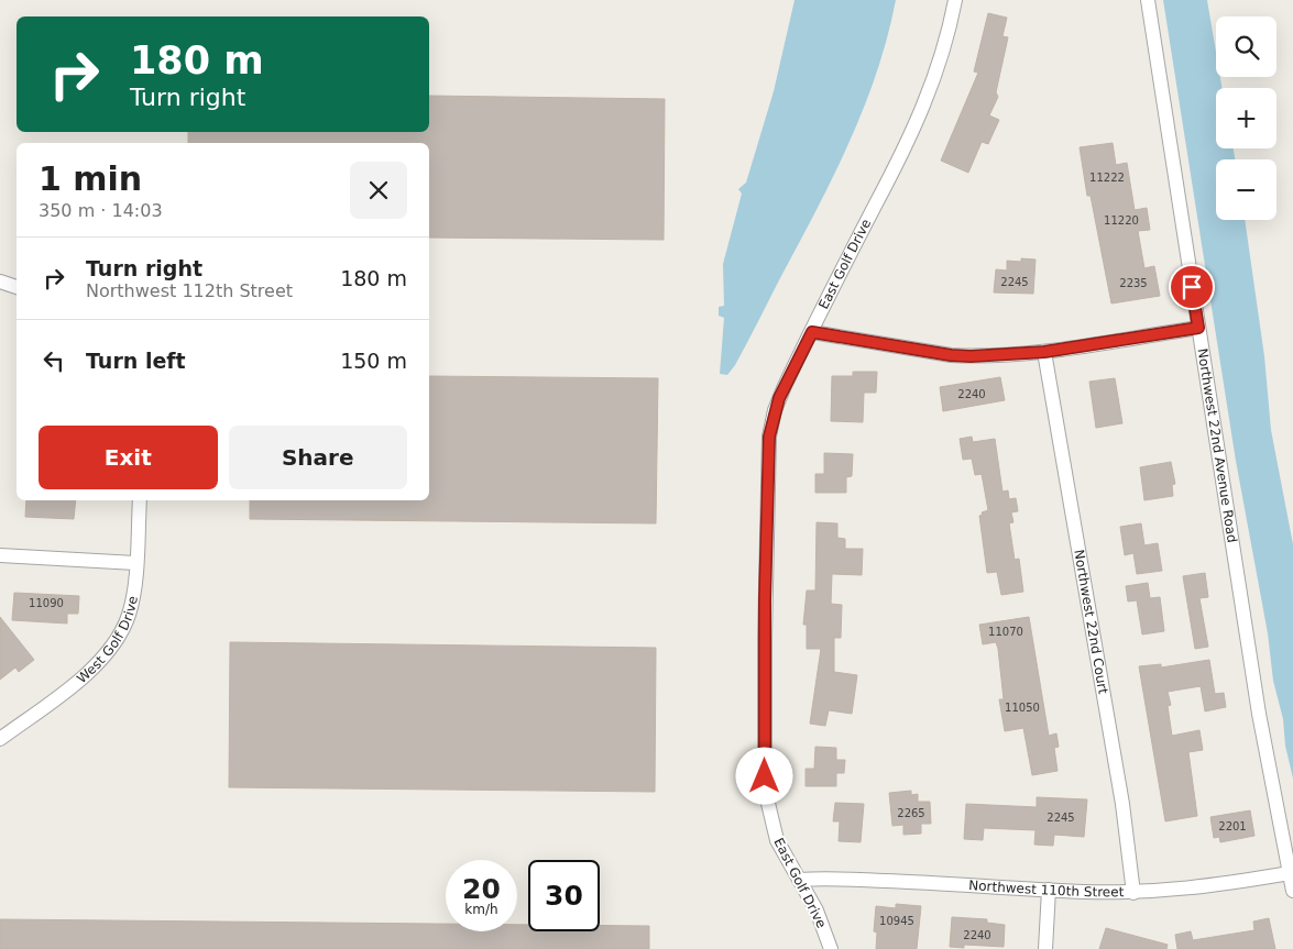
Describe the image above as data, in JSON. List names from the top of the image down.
{
  "streets": {
    "street": [
      "East Golf Drive",
      "Northwest 22nd Avenue Road",
      "Northwest 22nd Court",
      "West Golf Drive",
      "Northwest 110th Street"
    ]
  },
  "crossings": [
    ["East Golf Drive", "Northwest 110th Street"],
    ["Northwest 22nd Avenue Road", "Northwest 110th Street"],
    ["Northwest 22nd Court", "Northwest 110th Street"]
  ],
  "house_numbers": [
    "11222",
    "11220",
    "2245",
    "2235",
    "2240",
    "11090",
    "11070",
    "11050",
    "2265",
    "2245",
    "2201",
    "10945",
    "2240"
  ],
  "page": {
    "map_buttons": ["+", "−"],
    "turn": ["180 m", "Turn right"],
    "heading": ["1 min", "350 m · 14:03"],
    "list": [
      {
        "name": "Turn right",
        "note": "Northwest 112th Street",
        "value": "180 m"
      },
      {
        "name": "Turn left",
        "value": "150 m"
      }
    ],
    "buttons": ["Exit", "Share"],
    "speed": "20 km/h",
    "limit": "30"
  }
}
